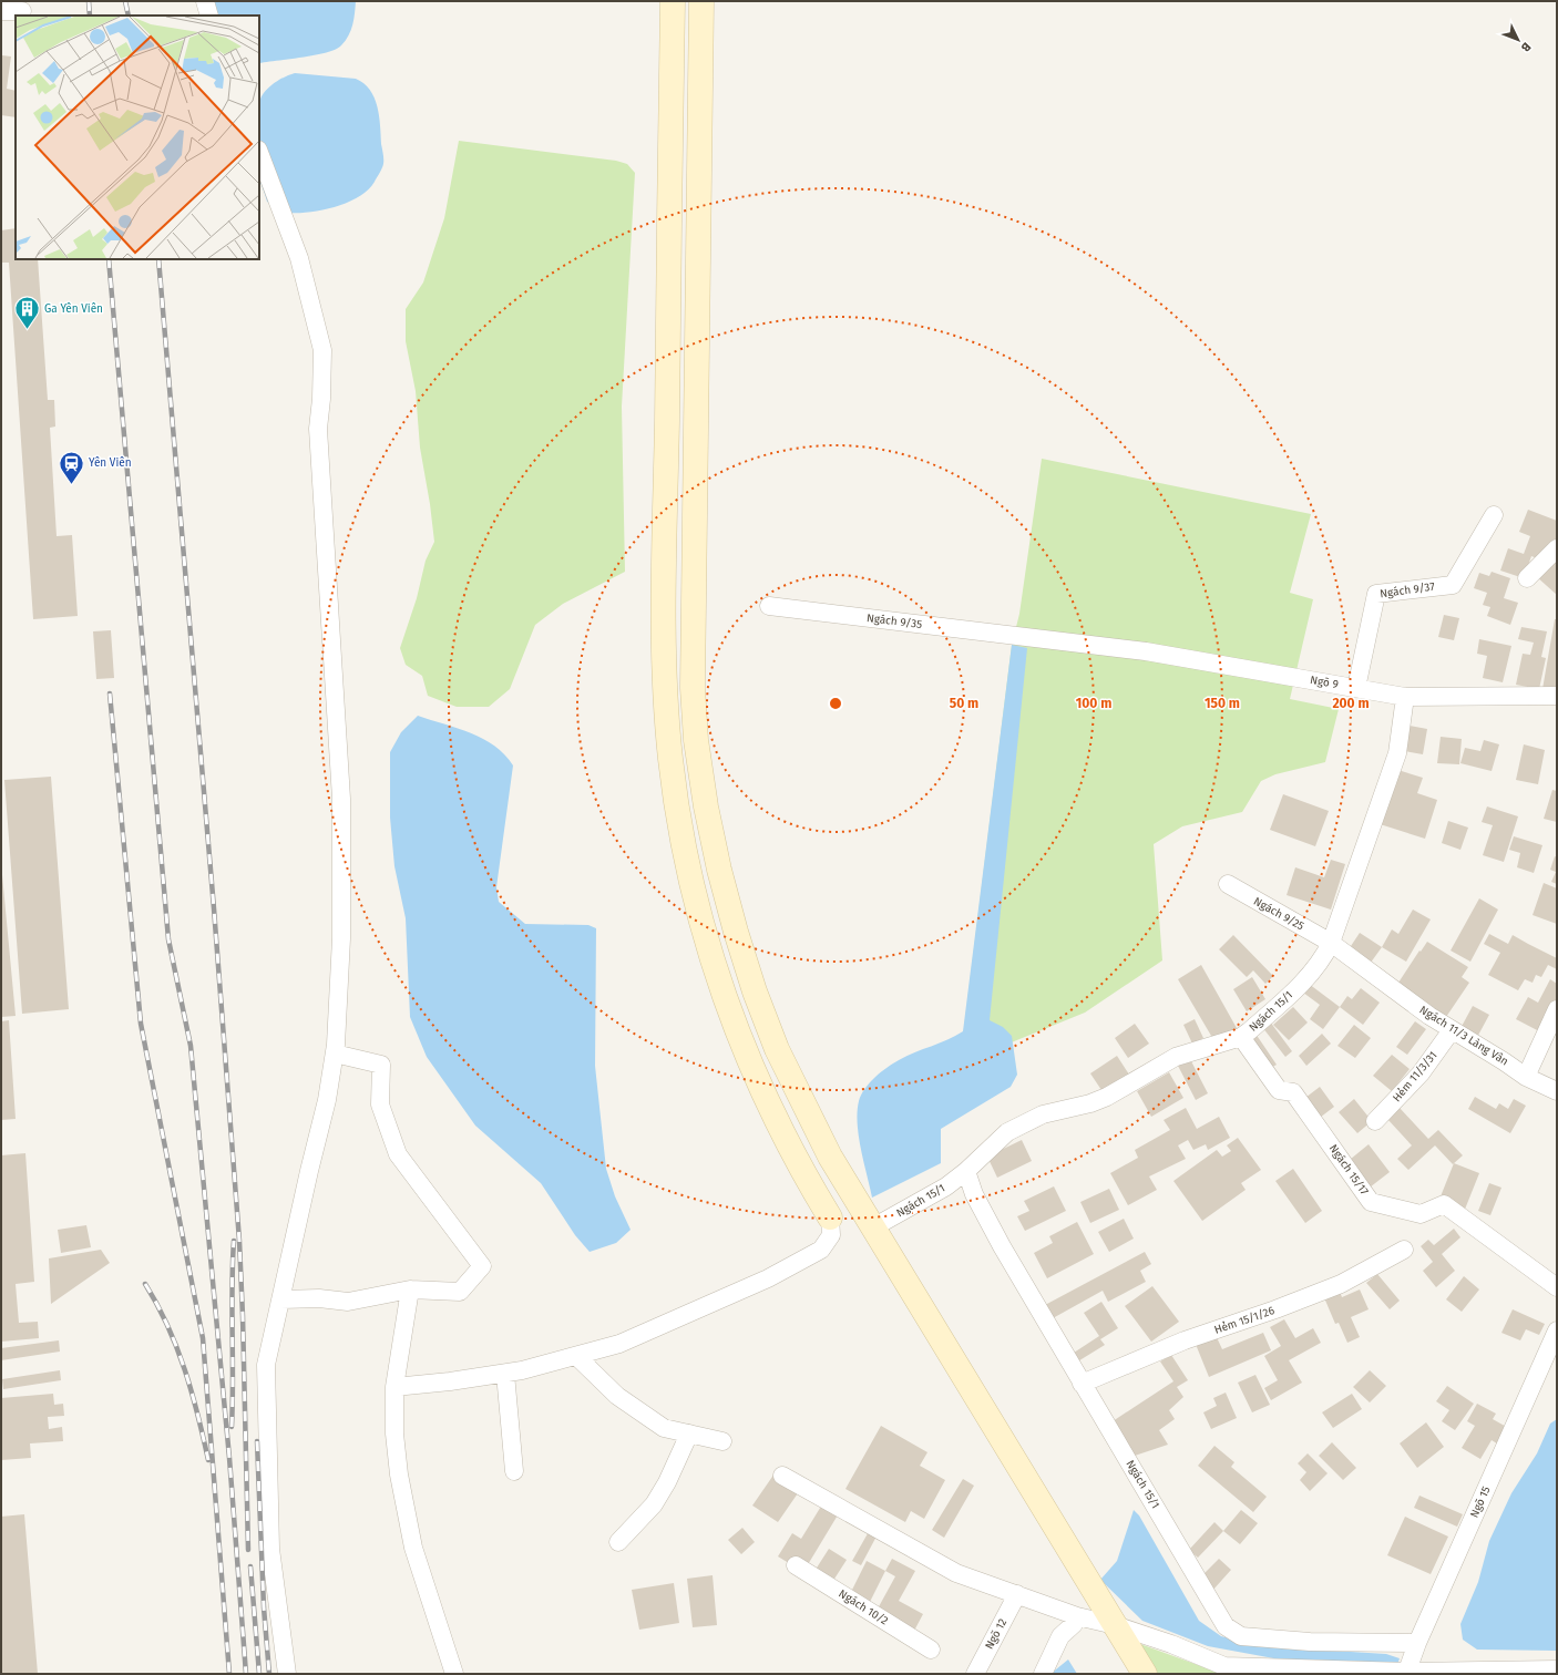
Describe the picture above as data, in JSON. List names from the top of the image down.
{
  "streets": {
    "street": [
      "Ngách 9/37",
      "Ngách 9/35",
      "Ngõ 9",
      "Ngách 9/25",
      "Ngách 15/1",
      "Ngách 11/3 Làng Vân",
      "Hẻm 11/3/31",
      "Ngách 15/17",
      "Hẻm 15/1/26",
      "Ngõ 15",
      "Ngách 10/2",
      "Ngõ 12"
    ]
  },
  "crossings": [
    ["Ngách 9/37", "Ngõ 9"],
    ["Ngách 9/35", "Ngõ 9"],
    ["Ngõ 9", "Ngách 15/1"],
    ["Ngách 9/25", "Ngách 15/1"],
    ["Ngách 9/25", "Ngách 11/3 Làng Vân"],
    ["Ngách 15/1", "Ngách 11/3 Làng Vân"],
    ["Ngách 15/1", "Ngách 15/17"],
    ["Ngách 15/1", "Hẻm 15/1/26"],
    ["Ngách 15/1", "Ngõ 15"],
    ["Ngách 11/3 Làng Vân", "Hẻm 11/3/31"]
  ],
  "places": {
    "building": ["Ga Yên Viên"],
    "station": ["Yên Viên"]
  },
  "north": "bottom right",
  "rings": [
    "50 m",
    "100 m",
    "150 m",
    "200 m"
  ]
}
